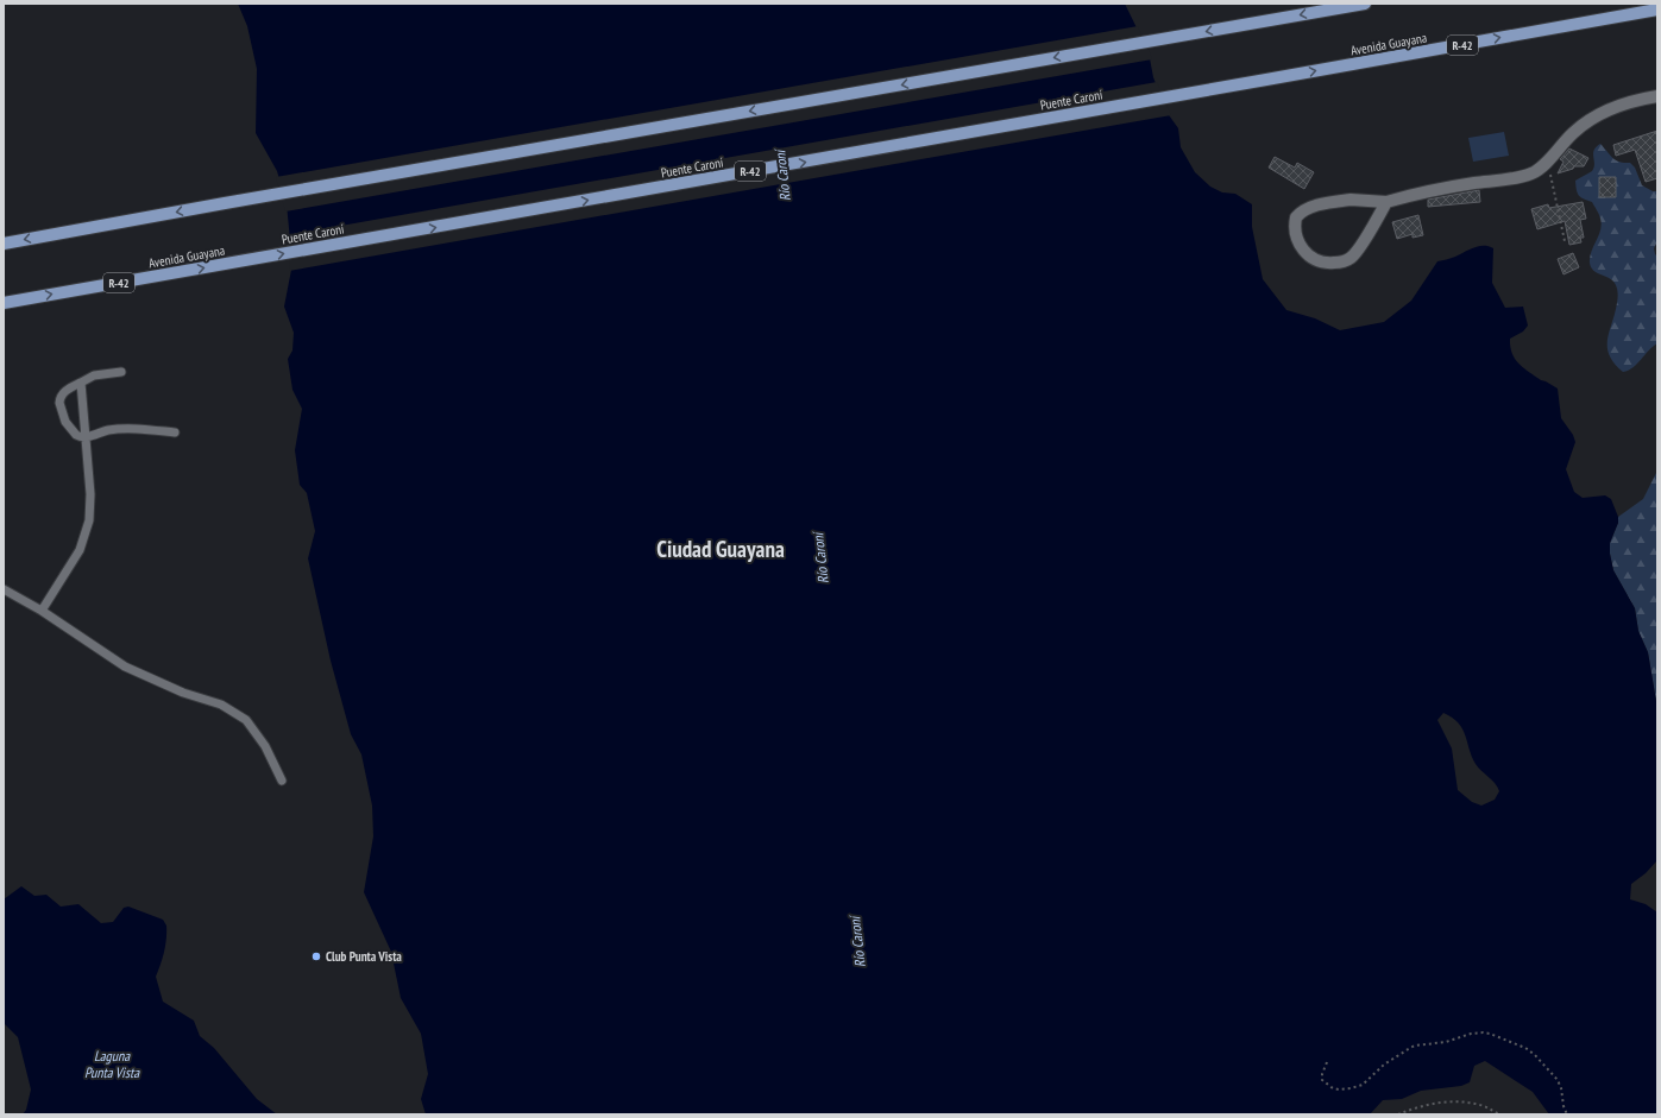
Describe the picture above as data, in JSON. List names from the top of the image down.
{
  "streets": {
    "main road": ["Avenida Guayana", "R-42", "Puente Caroní"]
  },
  "crossings": [
    ["Avenida Guayana", "Puente Caroní"]
  ],
  "districts": ["Ciudad Guayana"],
  "water": ["Río Caroní", "Laguna Punta Vista"],
  "places": ["Club Punta Vista"]
}
